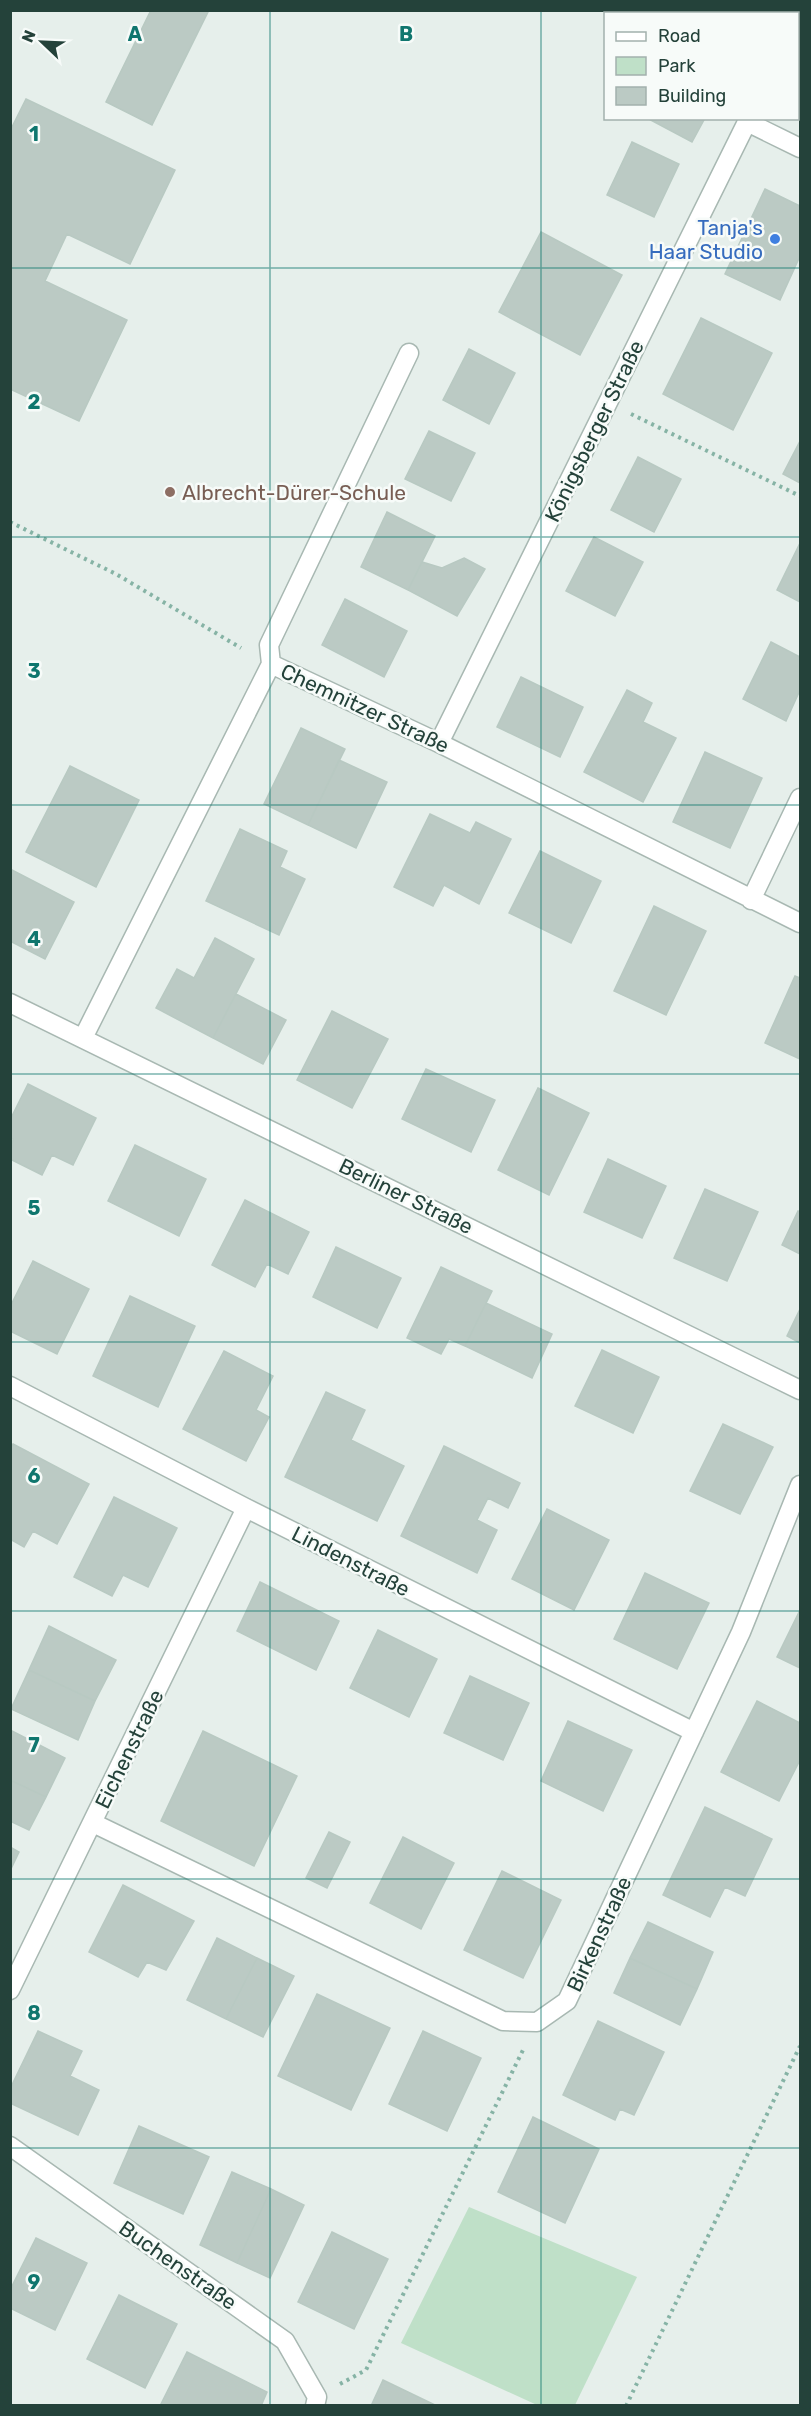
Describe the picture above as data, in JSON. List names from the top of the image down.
{
  "streets": {
    "street": [
      "Königsberger Straße",
      "Chemnitzer Straße",
      "Berliner Straße",
      "Lindenstraße",
      "Eichenstraße",
      "Birkenstraße",
      "Buchenstraße"
    ]
  },
  "crossings": [
    ["Königsberger Straße", "Chemnitzer Straße"],
    ["Chemnitzer Straße", "Berliner Straße"],
    ["Lindenstraße", "Eichenstraße"],
    ["Lindenstraße", "Birkenstraße"]
  ],
  "places": ["Tanja's Haar Studio", "Albrecht-Dürer-Schule"],
  "legend": ["Road", "Park", "Building"],
  "north": "top left",
  "grid": {
    "columns": ["A", "B"],
    "rows": [
      "1",
      "2",
      "3",
      "4",
      "5",
      "6",
      "7",
      "8",
      "9"
    ]
  }
}
